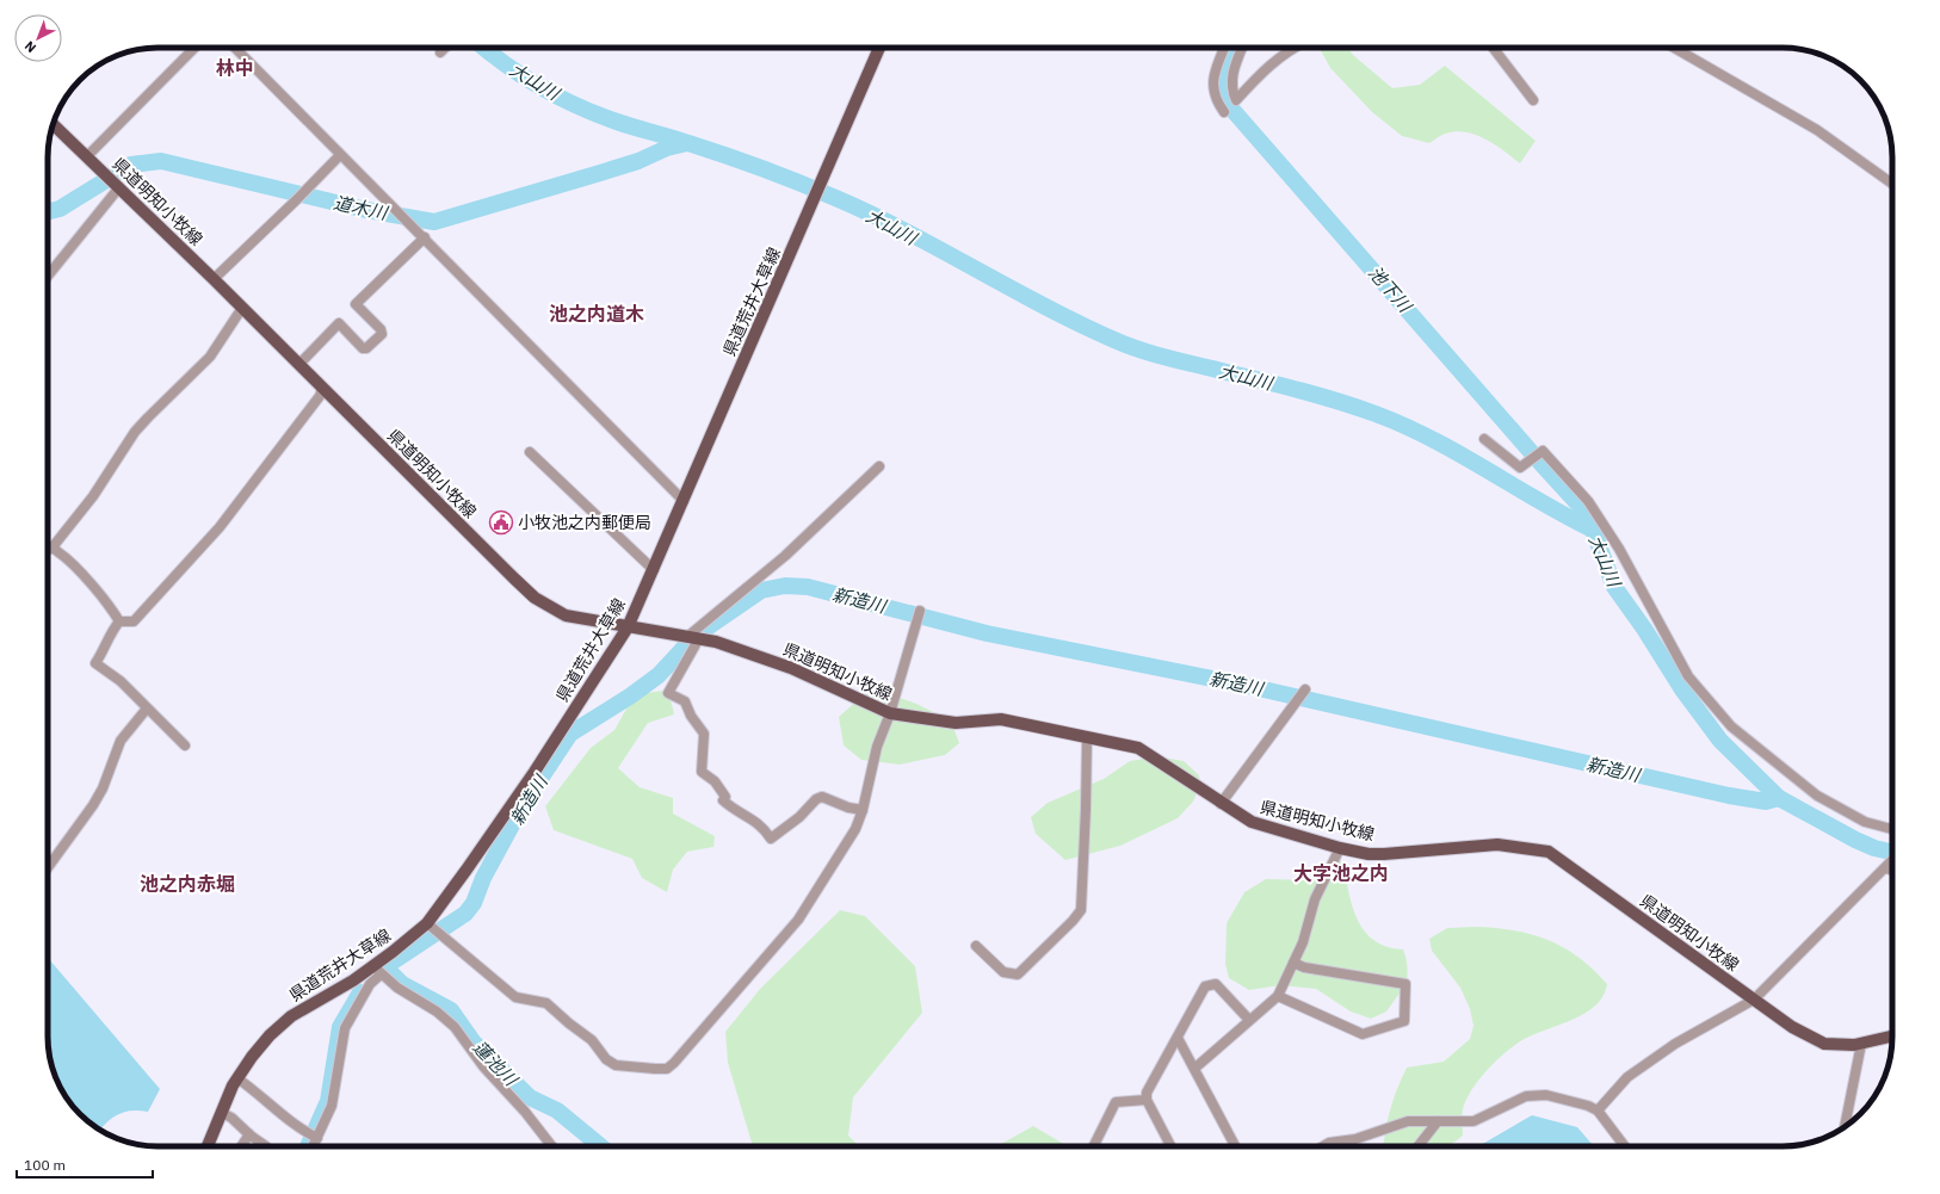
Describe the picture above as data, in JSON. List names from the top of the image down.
{
  "streets": {
    "main road": ["県道明知小牧線", "県道荒井大草線"]
  },
  "crossings": [
    ["県道明知小牧線", "県道荒井大草線"]
  ],
  "districts": [
    "林中",
    "池之内道木",
    "大字池之内",
    "池之内赤堀"
  ],
  "water": [
    "大山川",
    "道木川",
    "池下川",
    "新造川",
    "蓮池川"
  ],
  "places": {
    "public building": ["小牧池之内郵便局"]
  },
  "scale_bar": "100 m",
  "north": "bottom left"
}
